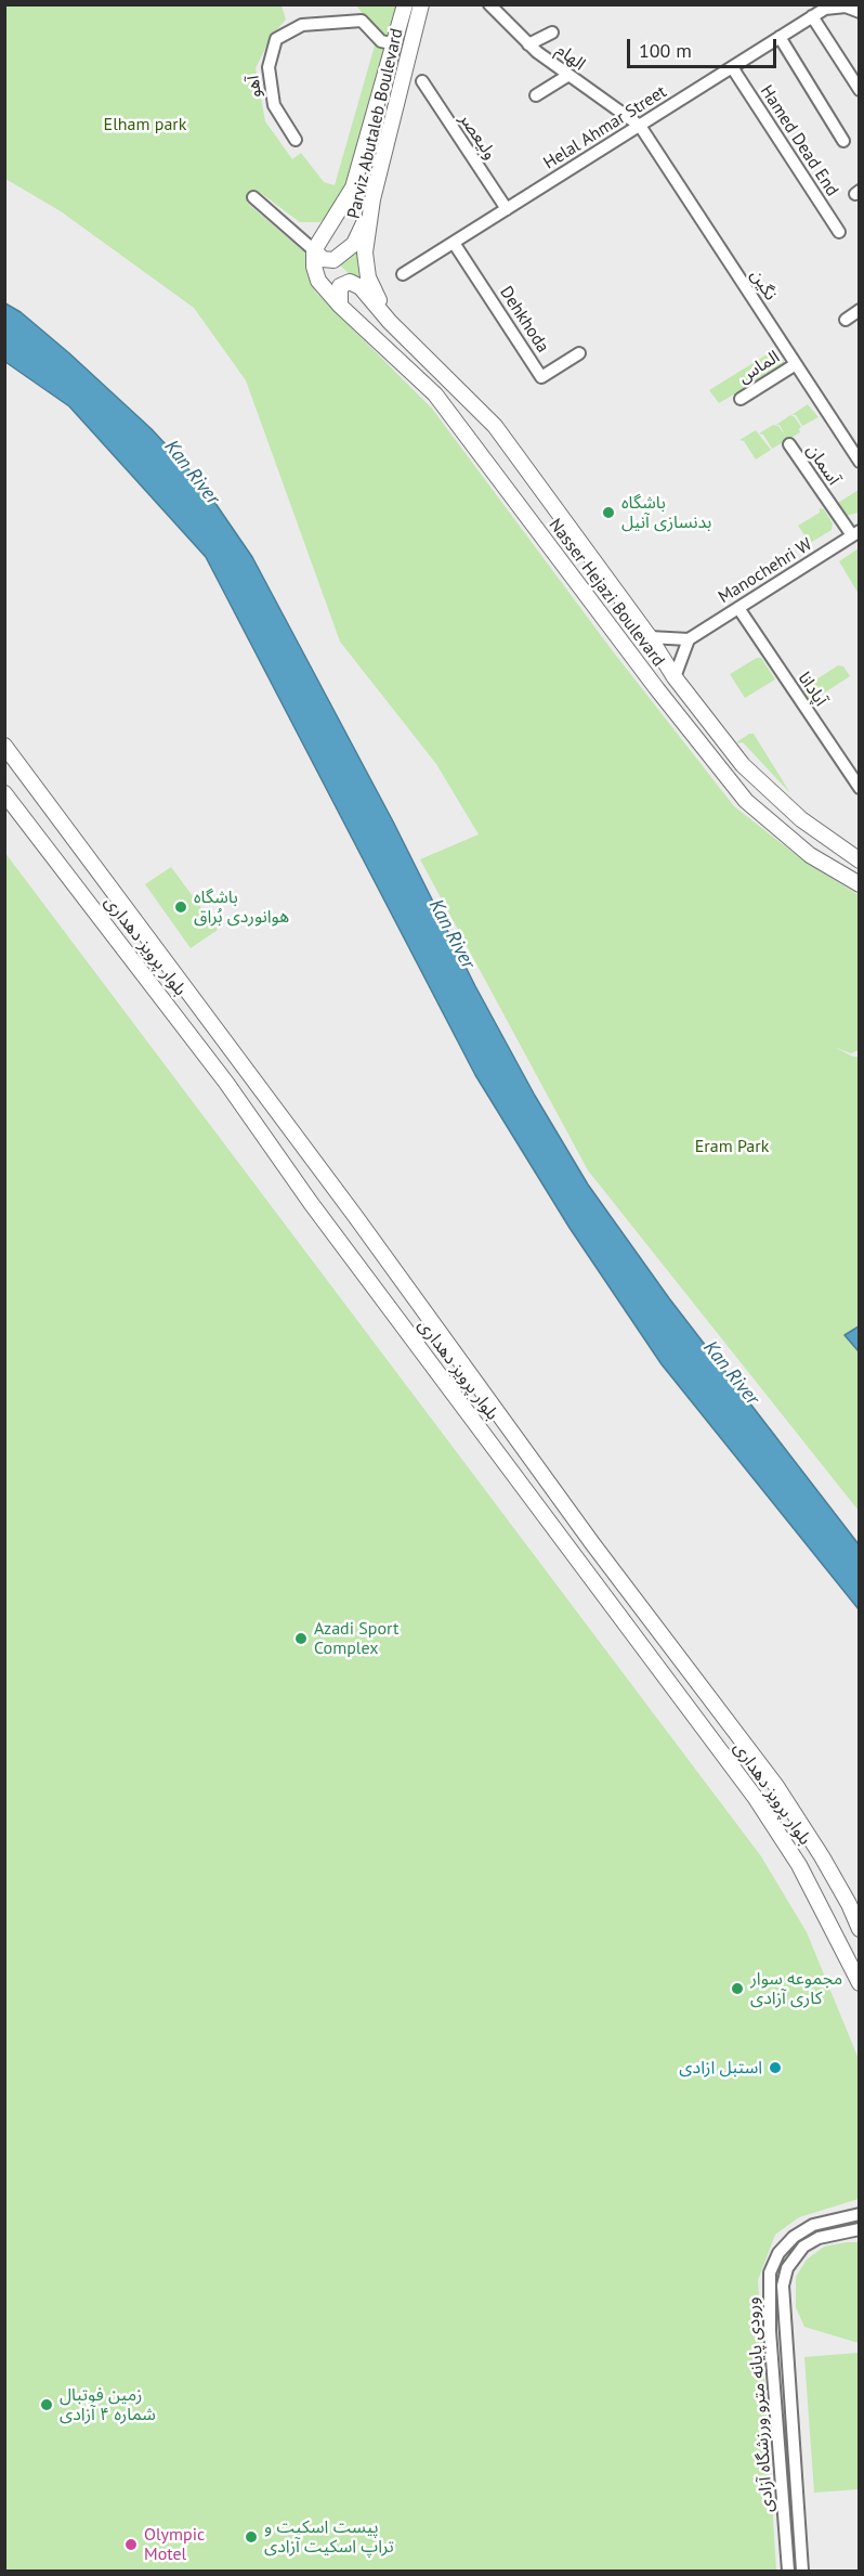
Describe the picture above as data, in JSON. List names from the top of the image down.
{
  "streets": {
    "main road": ["Parviz Abutaleb Boulevard", "Nasser Hejazi Boulevard", "بلوار پرویز دهداری"],
    "street": [
      "الهام",
      "آهو",
      "Helal Ahmar Street",
      "ولیعصر",
      "Hamed Dead End",
      "نگین",
      "Dehkhoda",
      "الماس",
      "آسمان",
      "Manochehri W",
      "آپادانا",
      "ورودی پایانه مترو ورزشگاه آزادی"
    ]
  },
  "crossings": [
    ["الهام", "Helal Ahmar Street"],
    ["الهام", "نگین"],
    ["آهو", "Parviz Abutaleb Boulevard"],
    ["Parviz Abutaleb Boulevard", "Nasser Hejazi Boulevard"],
    ["Helal Ahmar Street", "ولیعصر"],
    ["Helal Ahmar Street", "Hamed Dead End"],
    ["Helal Ahmar Street", "نگین"],
    ["Helal Ahmar Street", "Dehkhoda"],
    ["نگین", "الماس"],
    ["آسمان", "Manochehri W"],
    ["Manochehri W", "آپادانا"]
  ],
  "water": ["Kan River"],
  "parks": ["Elham park", "Eram Park"],
  "places": [
    "باشگاه بدنسازی آنیل",
    "باشگاه هوانوردی بُراق",
    "Azadi Sport Complex",
    "مجموعه سوار کاری آزادی",
    "استبل ازادی",
    "زمین فوتبال شماره ۴ آزادی",
    "پیست اسکیت و تراپ اسکیت آزادی",
    "Olympic Motel"
  ],
  "scale_bar": "100 m"
}
